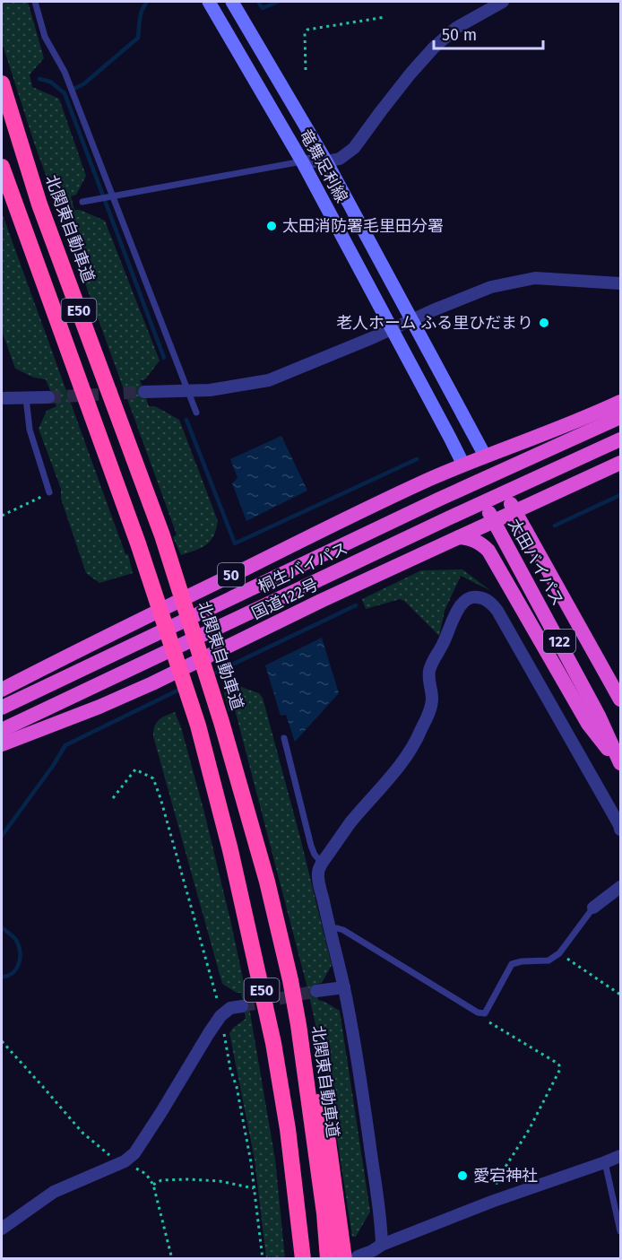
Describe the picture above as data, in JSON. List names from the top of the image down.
{
  "streets": {
    "highway": [
      "北関東自動車道",
      "E50",
      "太田バイパス",
      "桐生バイパス",
      "50",
      "国道122号",
      "122"
    ],
    "main road": ["竜舞足利線"]
  },
  "crossings": [
    ["竜舞足利線", "太田バイパス"],
    ["竜舞足利線", "50"],
    ["太田バイパス", "50"],
    ["太田バイパス", "国道122号"]
  ],
  "places": ["太田消防署毛里田分署", "老人ホーム ふる里ひだまり", "愛宕神社"],
  "scale_bar": "50 m"
}
